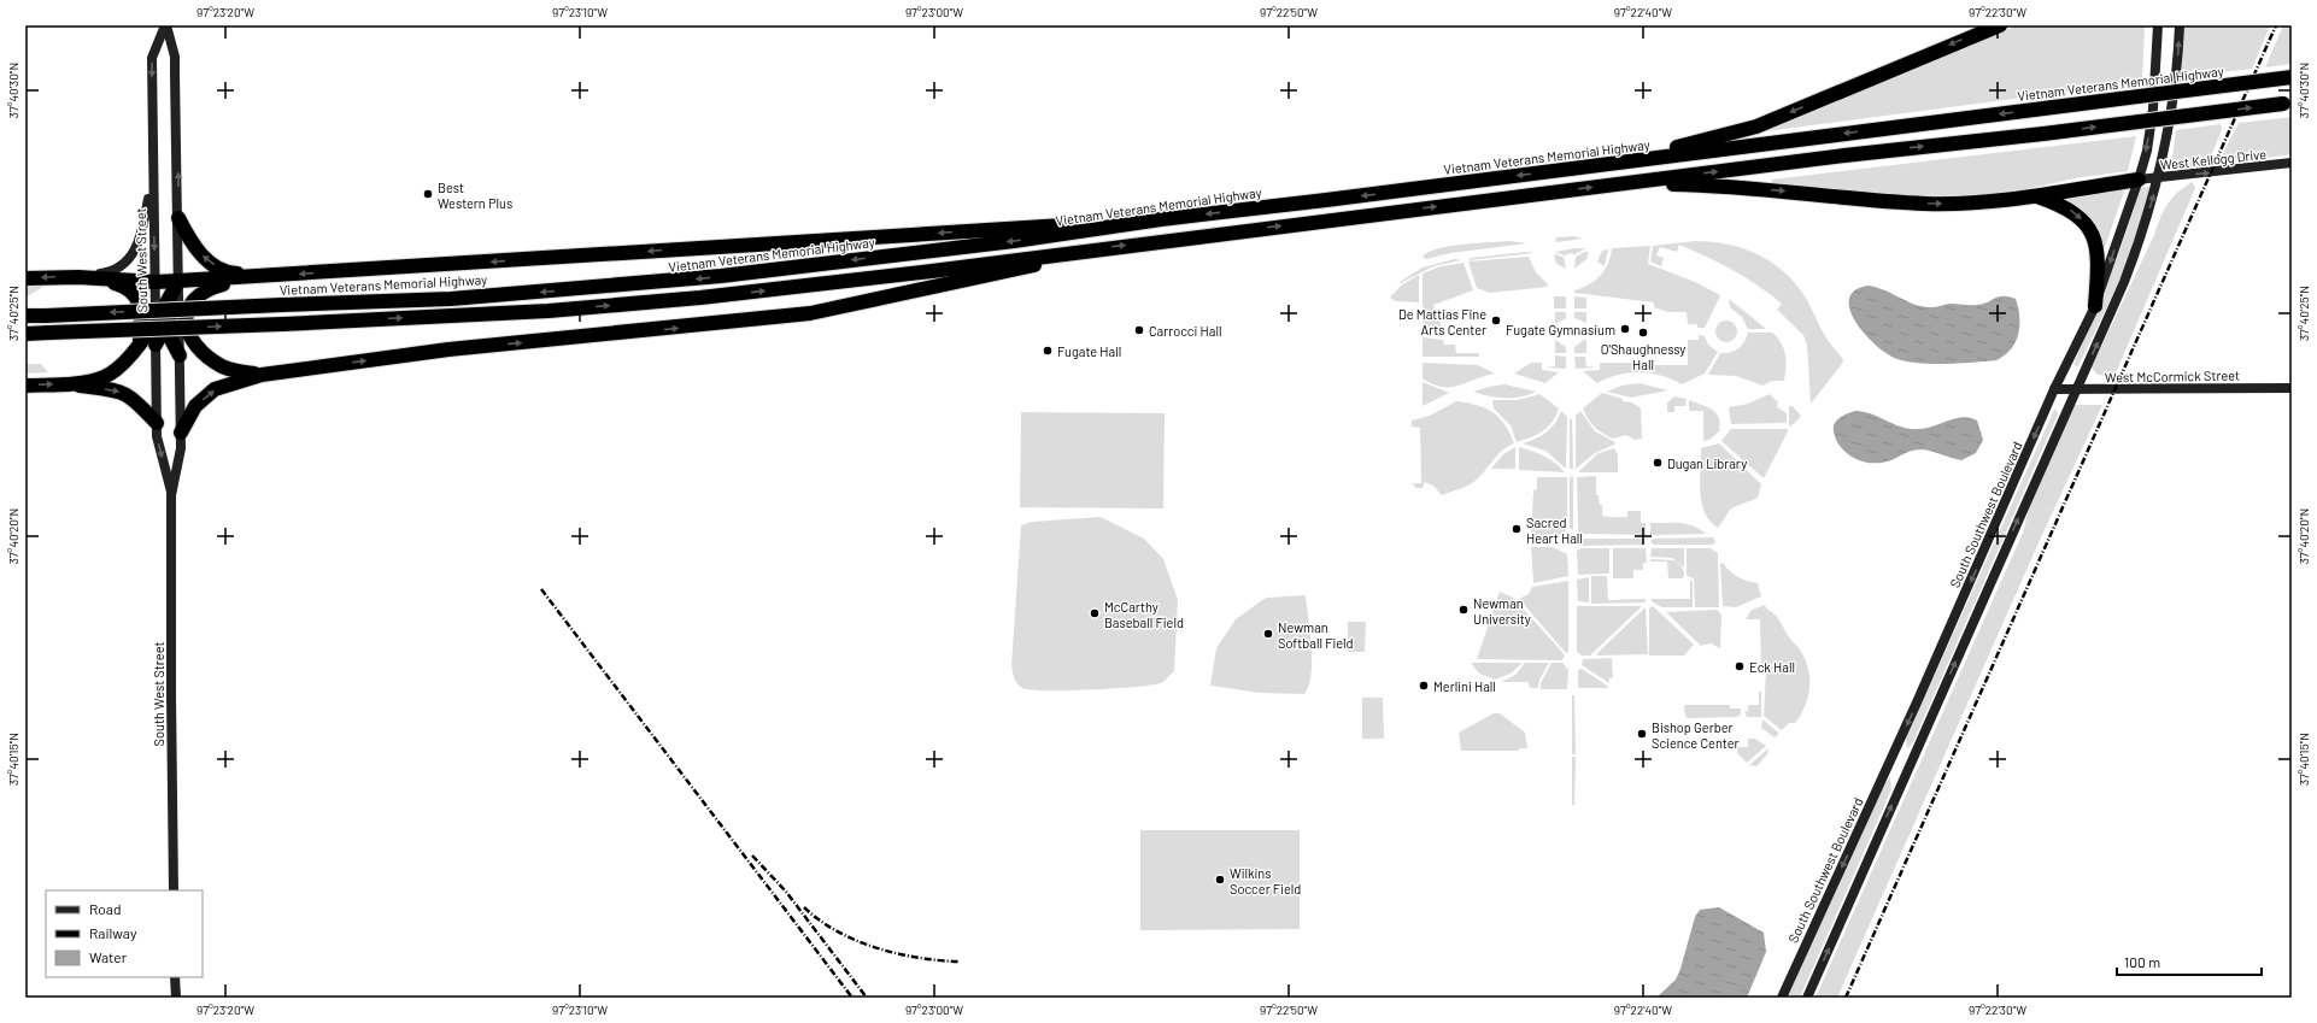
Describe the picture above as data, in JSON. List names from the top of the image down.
{
  "streets": {
    "highway": ["Vietnam Veterans Memorial Highway"],
    "main road": [
      "West Kellogg Drive",
      "South West Street",
      "West McCormick Street",
      "South Southwest Boulevard"
    ]
  },
  "crossings": [
    ["West Kellogg Drive", "South Southwest Boulevard"],
    ["West McCormick Street", "South Southwest Boulevard"]
  ],
  "one_way": ["West Kellogg Drive"],
  "places": [
    "Best Western Plus",
    "De Mattias Fine Arts Center",
    "Fugate Gymnasium",
    "Carrocci Hall",
    "O'Shaughnessy Hall",
    "Fugate Hall",
    "Dugan Library",
    "Sacred Heart Hall",
    "Newman University",
    "McCarthy Baseball Field",
    "Newman Softball Field",
    "Eck Hall",
    "Merlini Hall",
    "Bishop Gerber Science Center",
    "Wilkins Soccer Field"
  ],
  "legend": ["Road", "Railway", "Water"],
  "scale_bar": "100 m",
  "coordinates": [
    "97°23'20\"W",
    "97°23'10\"W",
    "97°23'00\"W",
    "97°22'50\"W",
    "97°22'40\"W",
    "97°22'30\"W",
    "37°40'30\"N",
    "37°40'25\"N",
    "37°40'20\"N",
    "37°40'15\"N"
  ]
}
